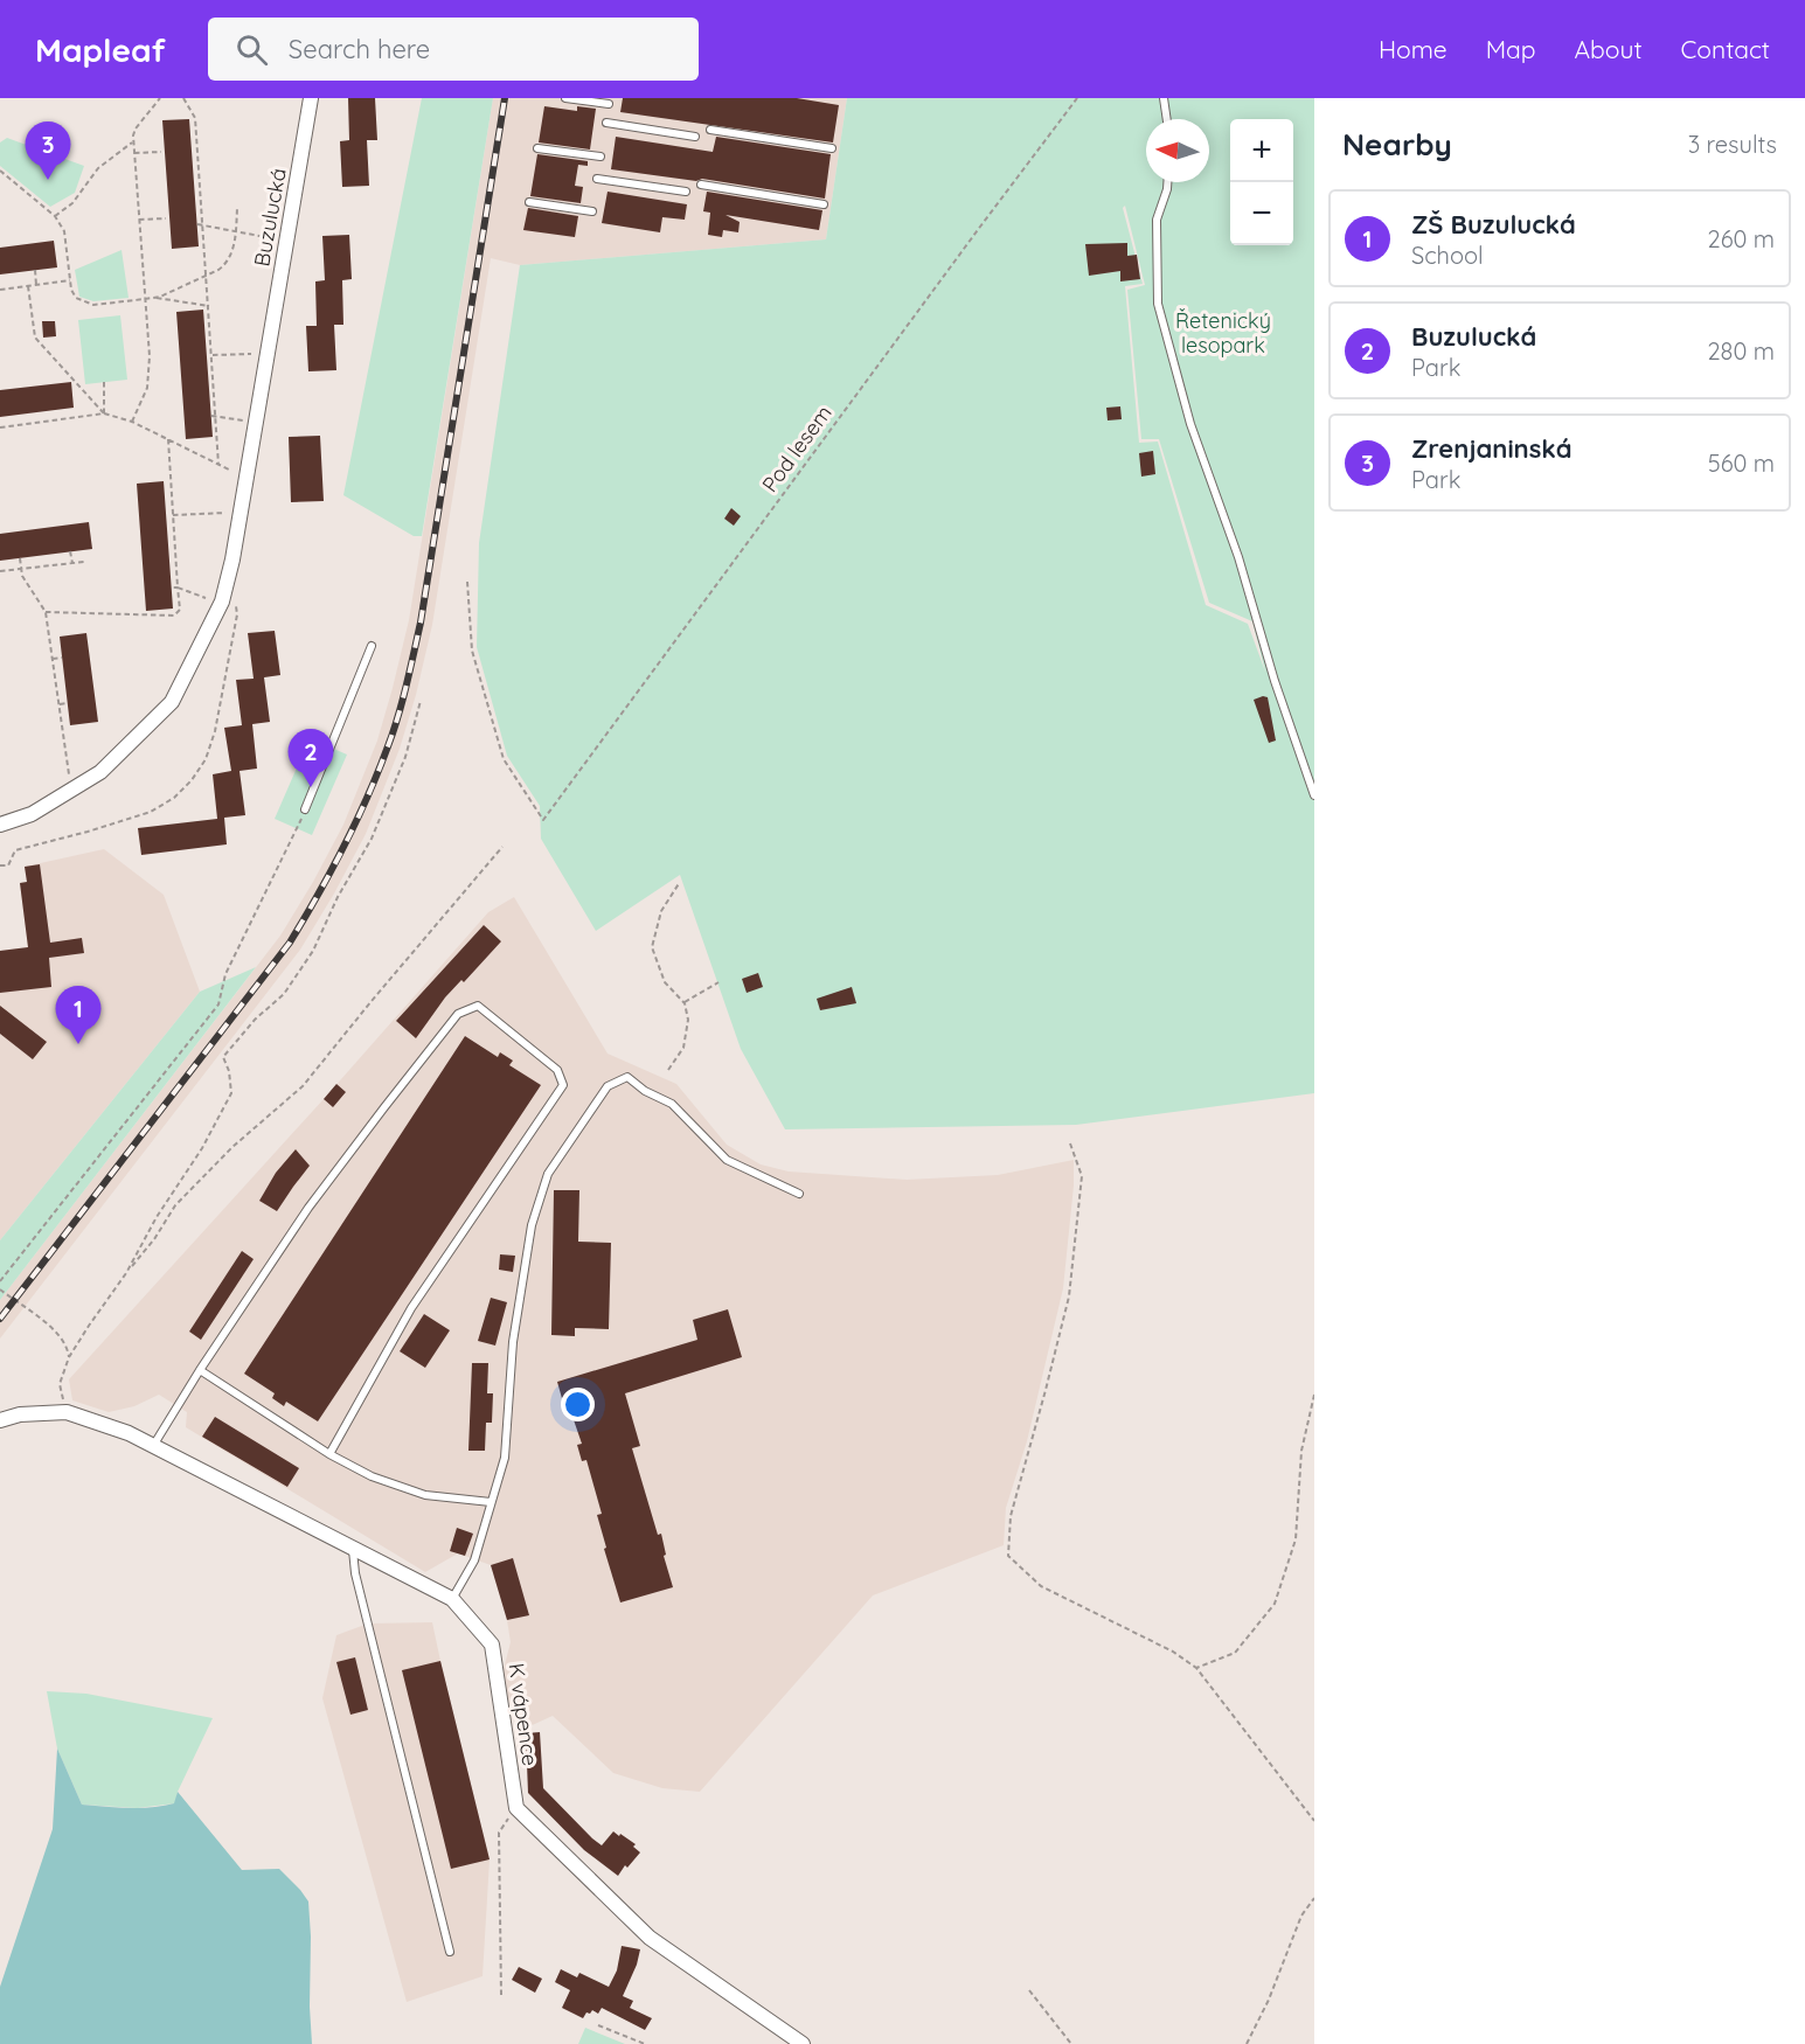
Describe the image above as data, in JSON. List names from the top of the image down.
{
  "streets": {
    "street": ["Buzulucká", "K vápence"],
    "path": ["Pod lesem"]
  },
  "parks": ["Řetenický lesopark"],
  "north": "left",
  "page": {
    "header": "Mapleaf",
    "search": "Search here",
    "nav": [
      "Home",
      "Map",
      "About",
      "Contact"
    ],
    "heading": ["Nearby", "3 results"],
    "map_buttons": ["+", "−"],
    "pins": ["3", "2", "1"],
    "list": [
      {
        "mark": "1",
        "name": "ZŠ Buzulucká",
        "note": "School",
        "value": "260 m"
      },
      {
        "mark": "2",
        "name": "Buzulucká",
        "note": "Park",
        "value": "280 m"
      },
      {
        "mark": "3",
        "name": "Zrenjaninská",
        "note": "Park",
        "value": "560 m"
      }
    ]
  }
}
